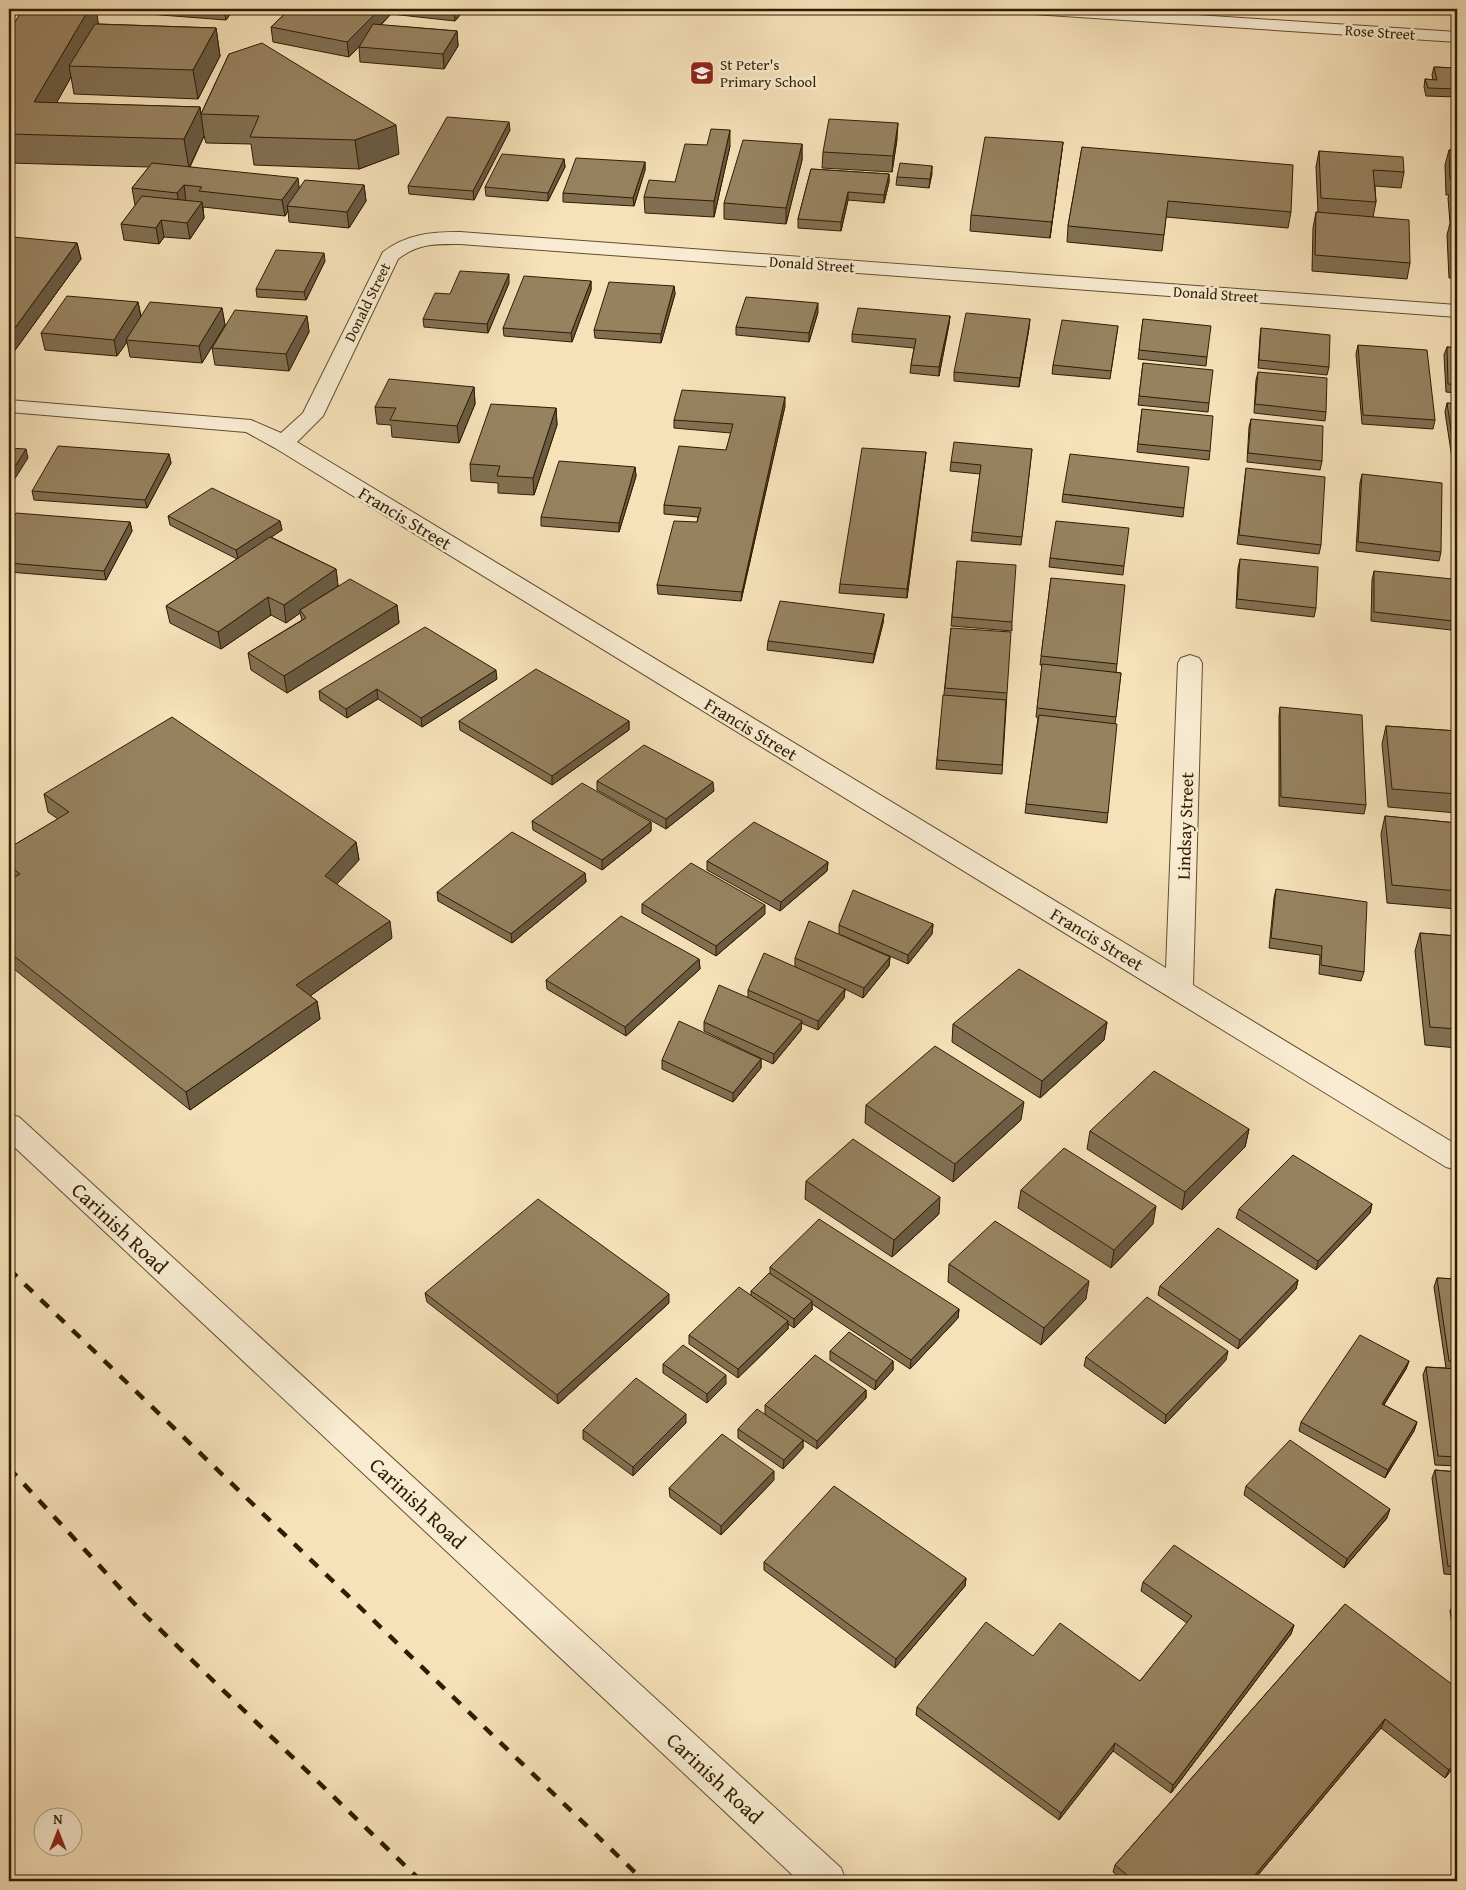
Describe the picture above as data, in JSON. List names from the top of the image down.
{
  "streets": {
    "street": [
      "Rose Street",
      "Donald Street",
      "Francis Street",
      "Lindsay Street",
      "Carinish Road"
    ]
  },
  "crossings": [
    ["Donald Street", "Francis Street"],
    ["Francis Street", "Lindsay Street"]
  ],
  "places": {
    "school or university": ["St Peter's Primary School"]
  },
  "north": "top"
}
